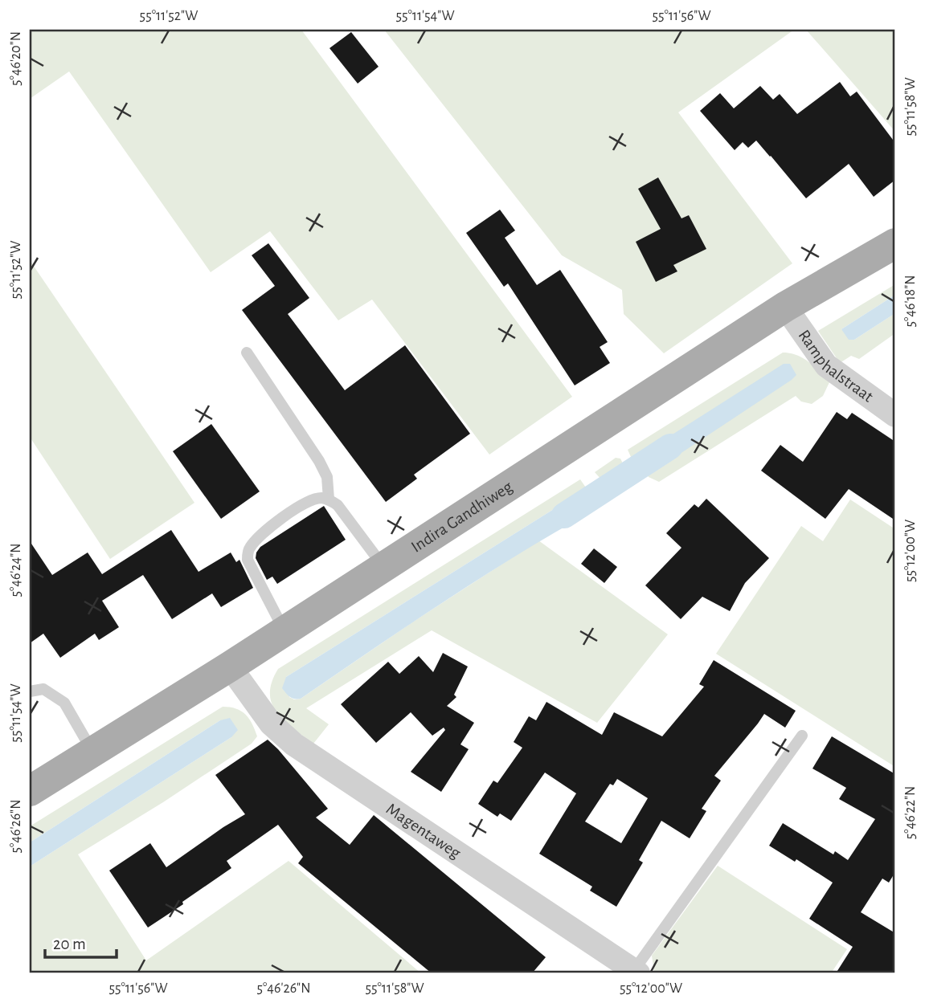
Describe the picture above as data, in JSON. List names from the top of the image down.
{
  "streets": {
    "main road": ["Indira Gandhiweg"],
    "street": ["Ramphalstraat", "Magentaweg"]
  },
  "crossings": [
    ["Ramphalstraat", "Indira Gandhiweg"],
    ["Indira Gandhiweg", "Magentaweg"]
  ],
  "scale_bar": "20 m",
  "coordinates": [
    "55°11'52\"W",
    "55°11'54\"W",
    "55°11'56\"W",
    "5°46'20\"N",
    "55°11'58\"W",
    "5°46'18\"N",
    "55°12'00\"W",
    "5°46'24\"N",
    "5°46'22\"N",
    "5°46'26\"N"
  ]
}
